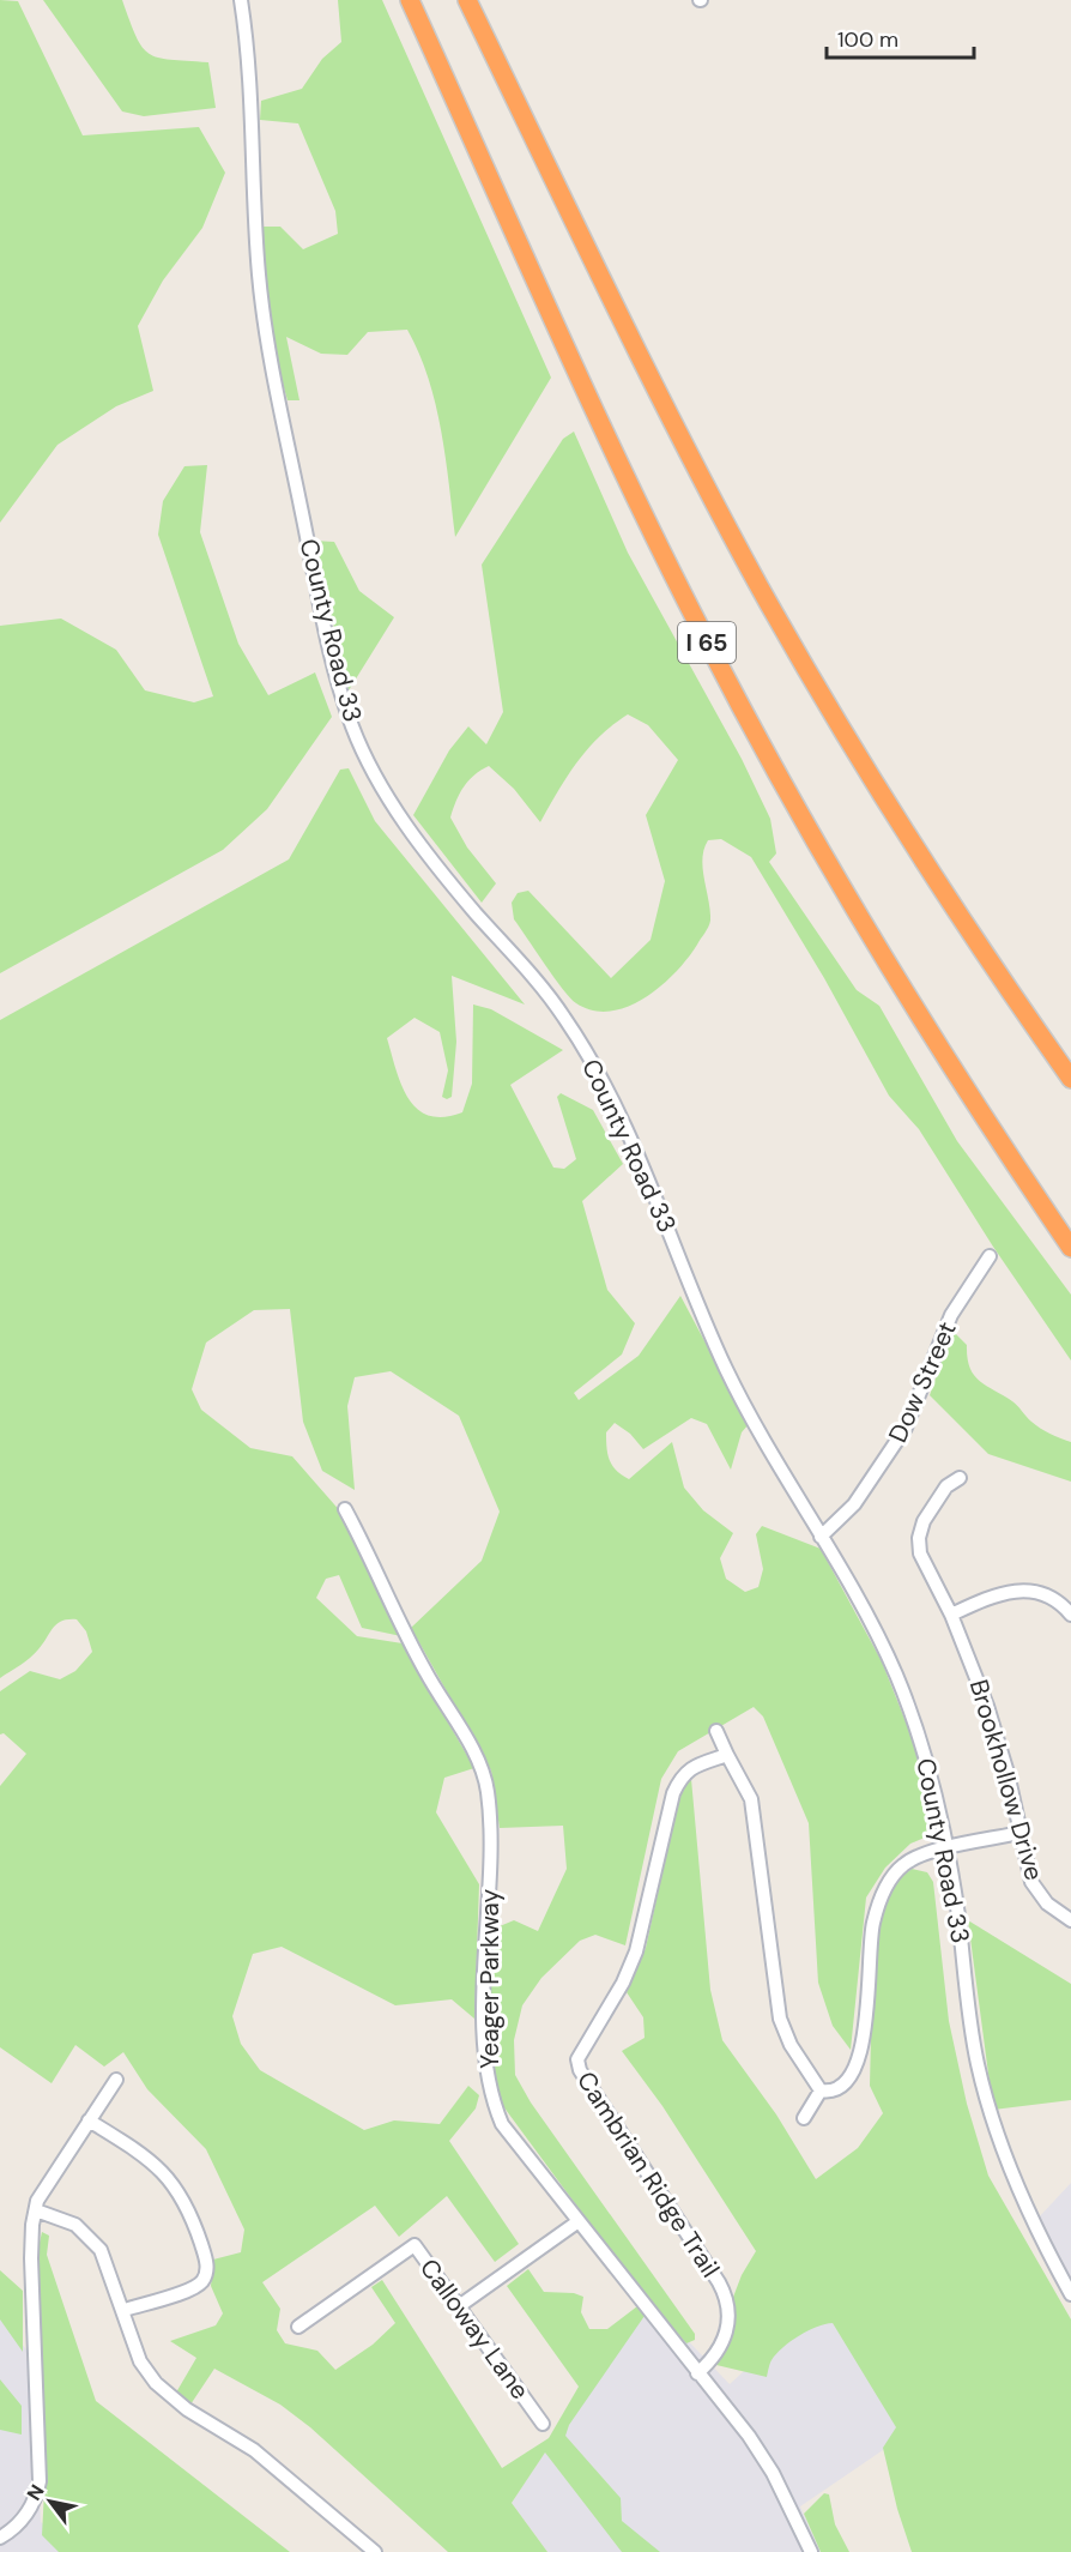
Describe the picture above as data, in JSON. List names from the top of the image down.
{
  "streets": {
    "highway": ["I 65"],
    "street": [
      "County Road 33",
      "Dow Street",
      "Brookhollow Drive",
      "Yeager Parkway",
      "Cambrian Ridge Trail",
      "Calloway Lane"
    ]
  },
  "crossings": [
    ["County Road 33", "Dow Street"],
    ["Yeager Parkway", "Cambrian Ridge Trail"]
  ],
  "scale_bar": "100 m",
  "north": "top left"
}
